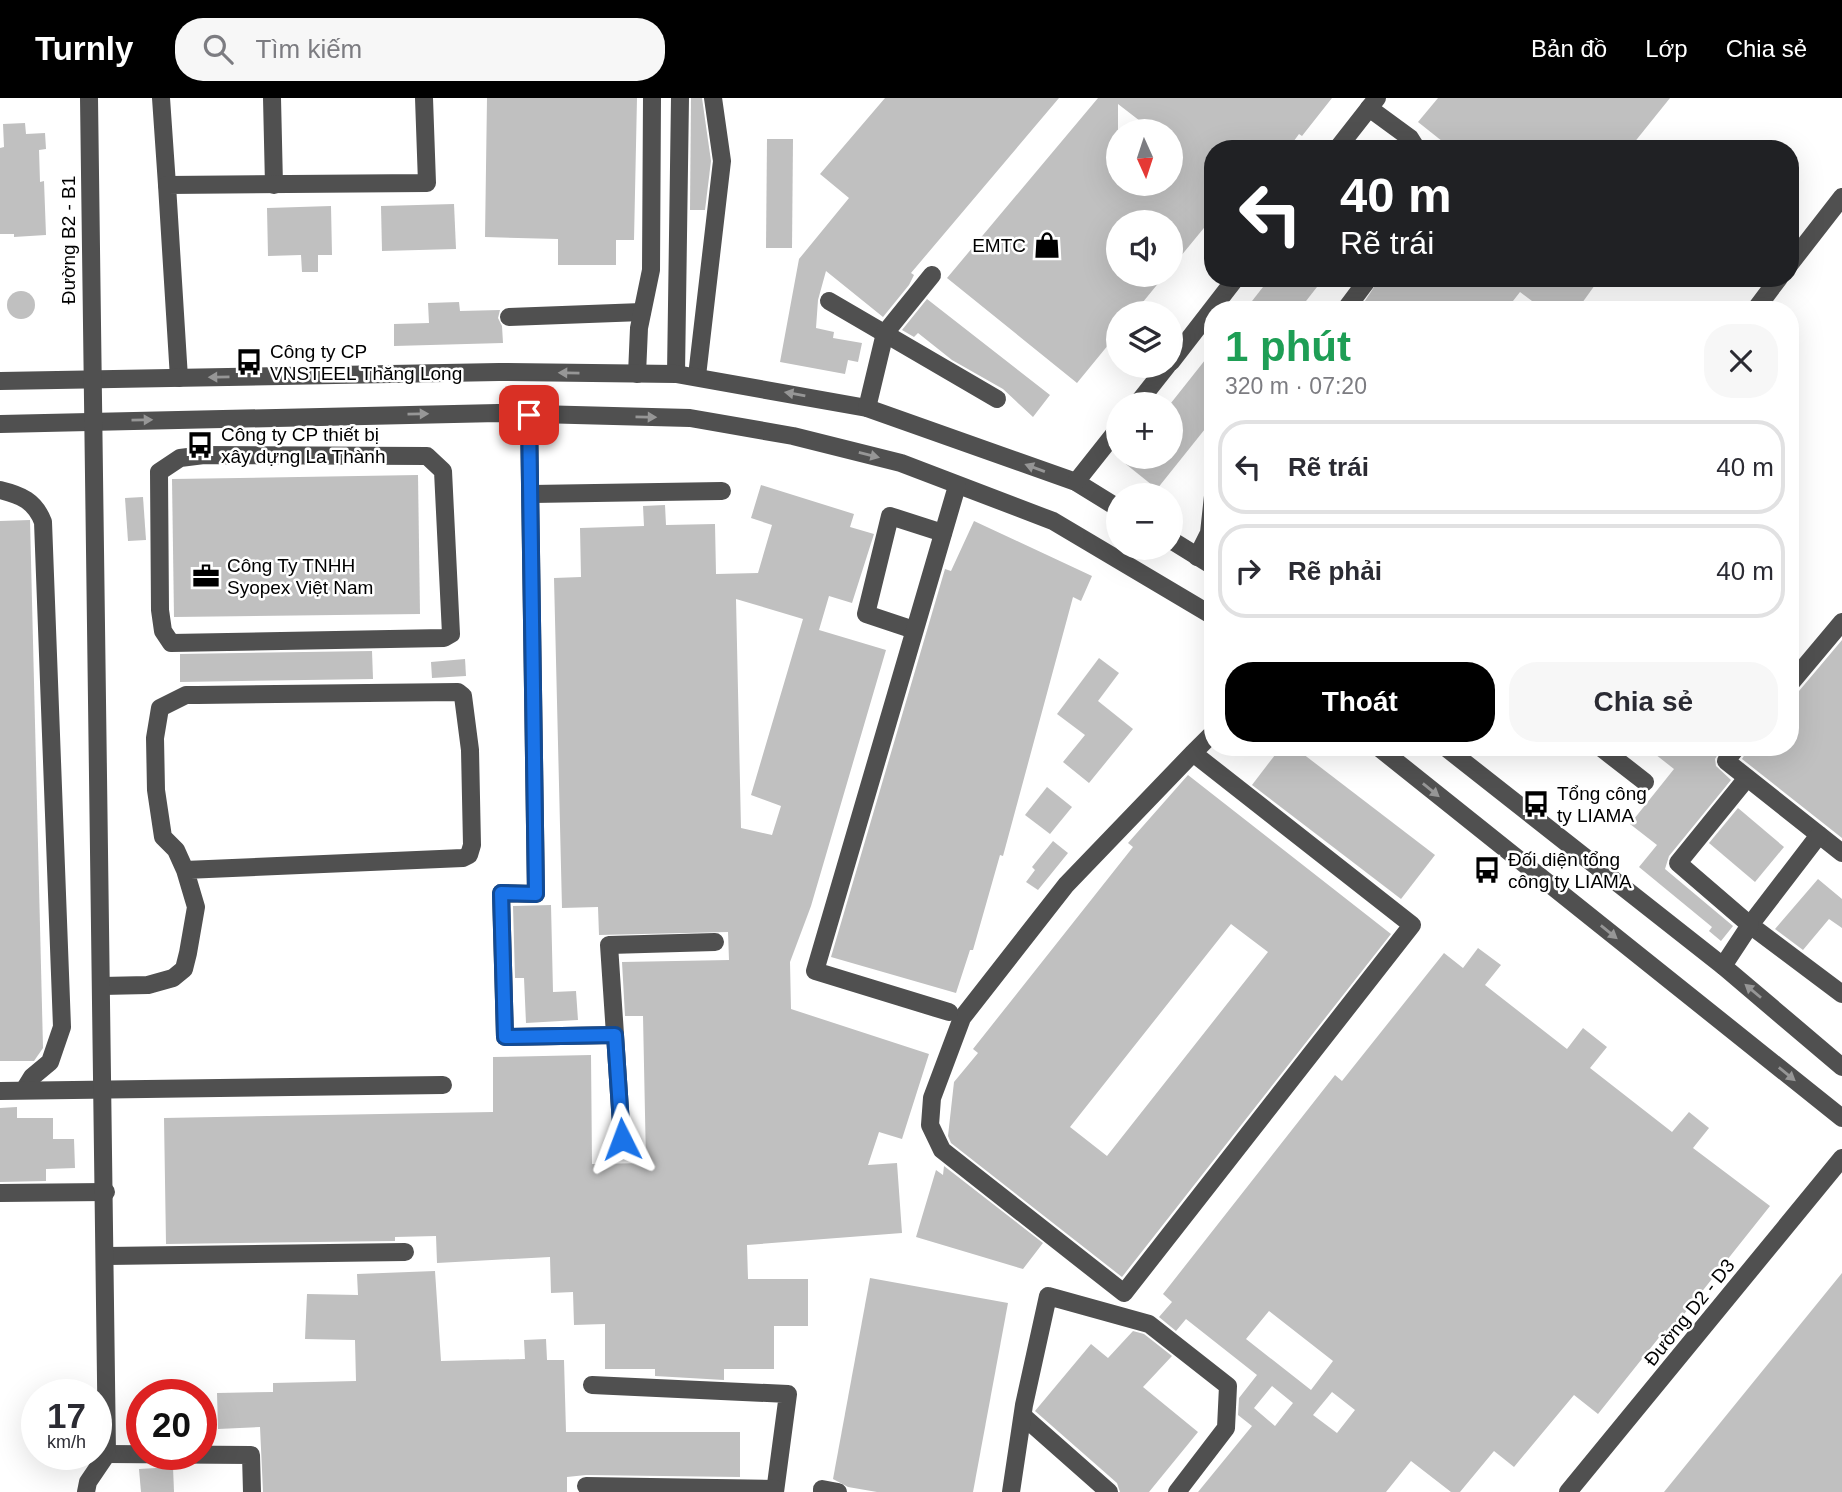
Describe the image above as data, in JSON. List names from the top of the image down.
{
  "streets": {
    "street": ["Đường B2 - B1", "Đường D2 - D3"]
  },
  "places": {
    "shop": ["EMTC"],
    "bus stop": [
      "Công ty CP VNSTEEL Thăng Long",
      "Công ty CP thiết bị xây dựng La Thành",
      "Tổng công ty LIAMA",
      "Đối diện tổng công ty LIAMA"
    ],
    "office": ["Công Ty TNHH Syopex Việt Nam"]
  },
  "north": "bottom",
  "page": {
    "header": "Turnly",
    "search": "Tìm kiếm",
    "nav": ["Bản đồ", "Lớp", "Chia sẻ"],
    "map_buttons": ["+", "−"],
    "turn": ["40 m", "Rẽ trái"],
    "heading": ["1 phút", "320 m · 07:20"],
    "list": [
      {
        "name": "Rẽ trái",
        "value": "40 m"
      },
      {
        "name": "Rẽ phải",
        "value": "40 m"
      }
    ],
    "buttons": ["Thoát", "Chia sẻ"],
    "speed": "17 km/h",
    "limit": "20"
  }
}
